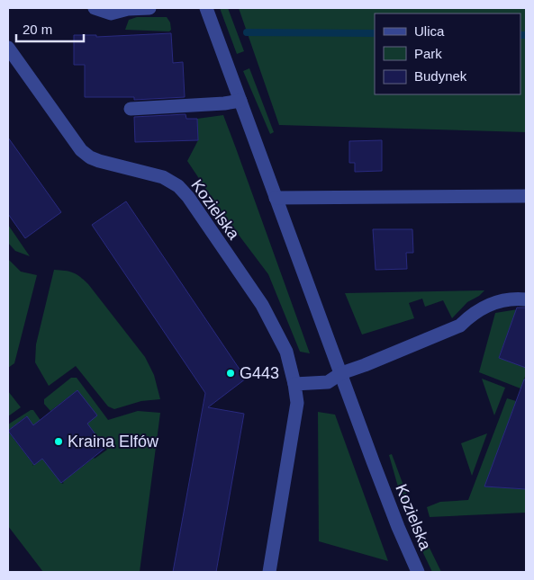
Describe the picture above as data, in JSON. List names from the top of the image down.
{
  "streets": {
    "street": ["Kozielska"]
  },
  "places": ["G443", "Kraina Elfów"],
  "legend": ["Ulica", "Park", "Budynek"],
  "scale_bar": "20 m"
}
